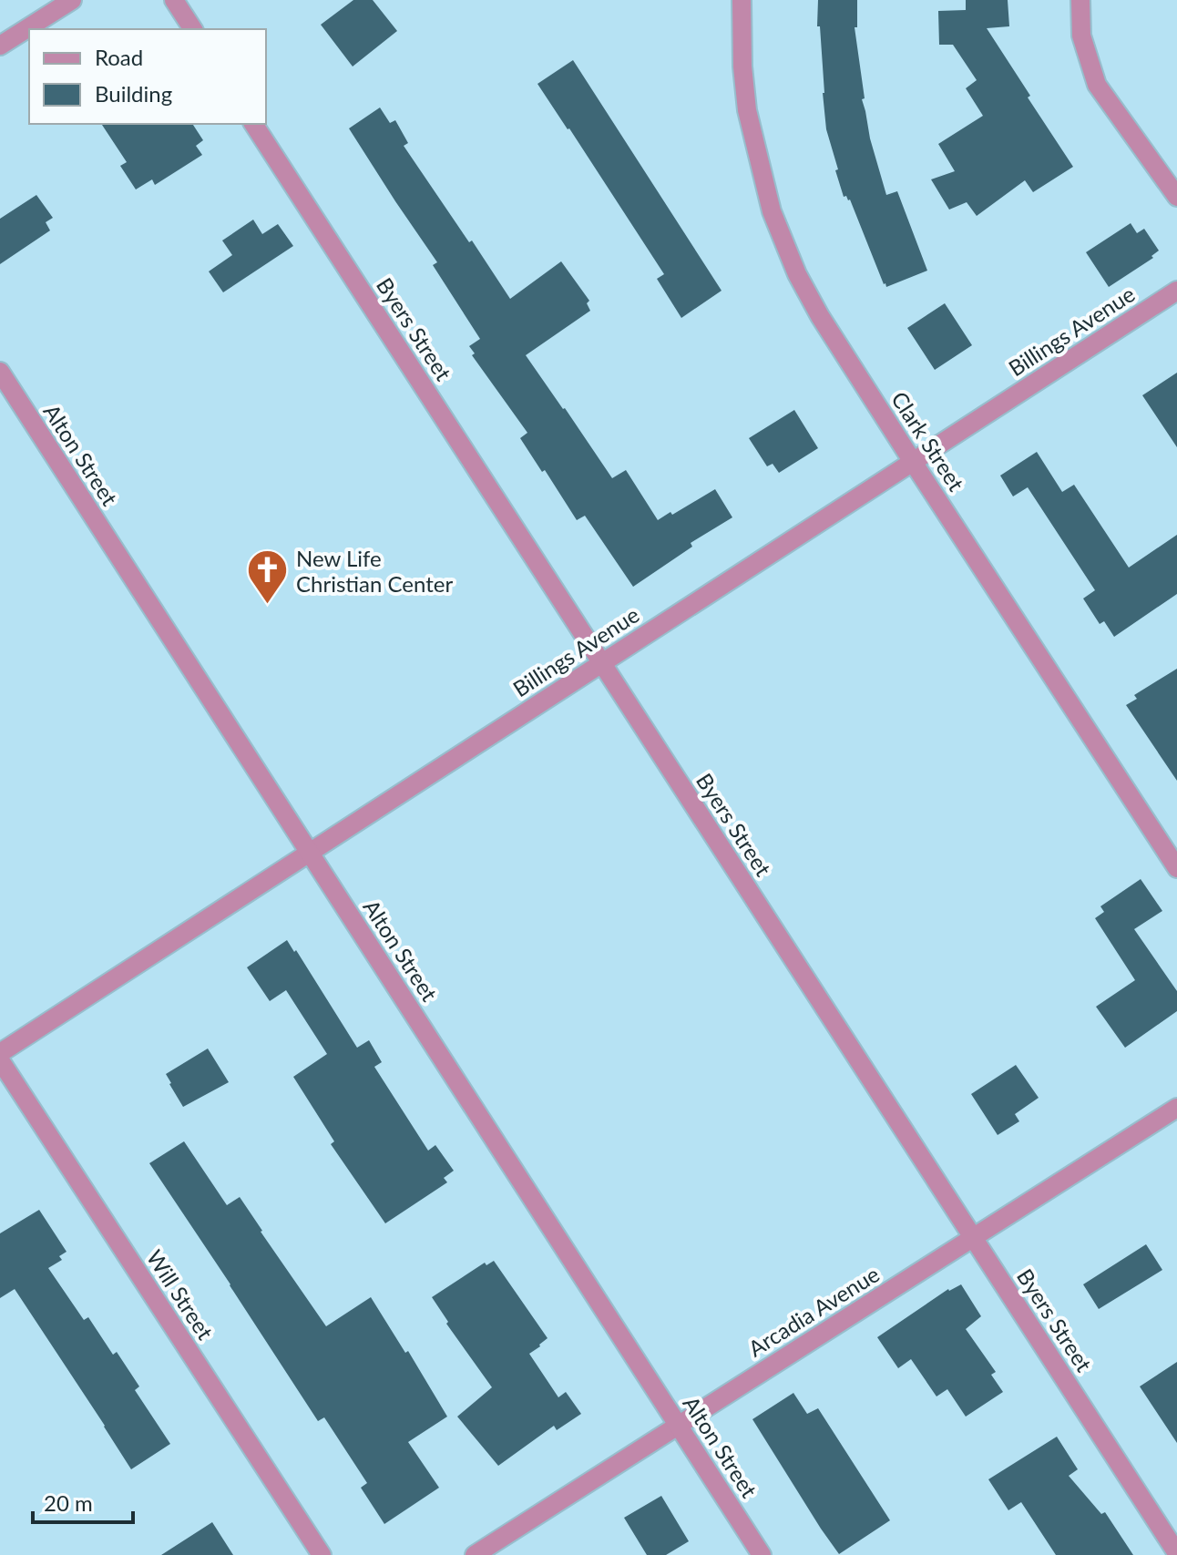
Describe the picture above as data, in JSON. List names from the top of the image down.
{
  "streets": {
    "street": [
      "Byers Street",
      "Billings Avenue",
      "Clark Street",
      "Alton Street",
      "Will Street",
      "Arcadia Avenue"
    ]
  },
  "crossings": [
    ["Byers Street", "Billings Avenue"],
    ["Byers Street", "Arcadia Avenue"],
    ["Billings Avenue", "Clark Street"],
    ["Billings Avenue", "Alton Street"],
    ["Alton Street", "Arcadia Avenue"]
  ],
  "places": {
    "church": ["New Life Christian Center"]
  },
  "legend": ["Road", "Building"],
  "scale_bar": "20 m"
}
